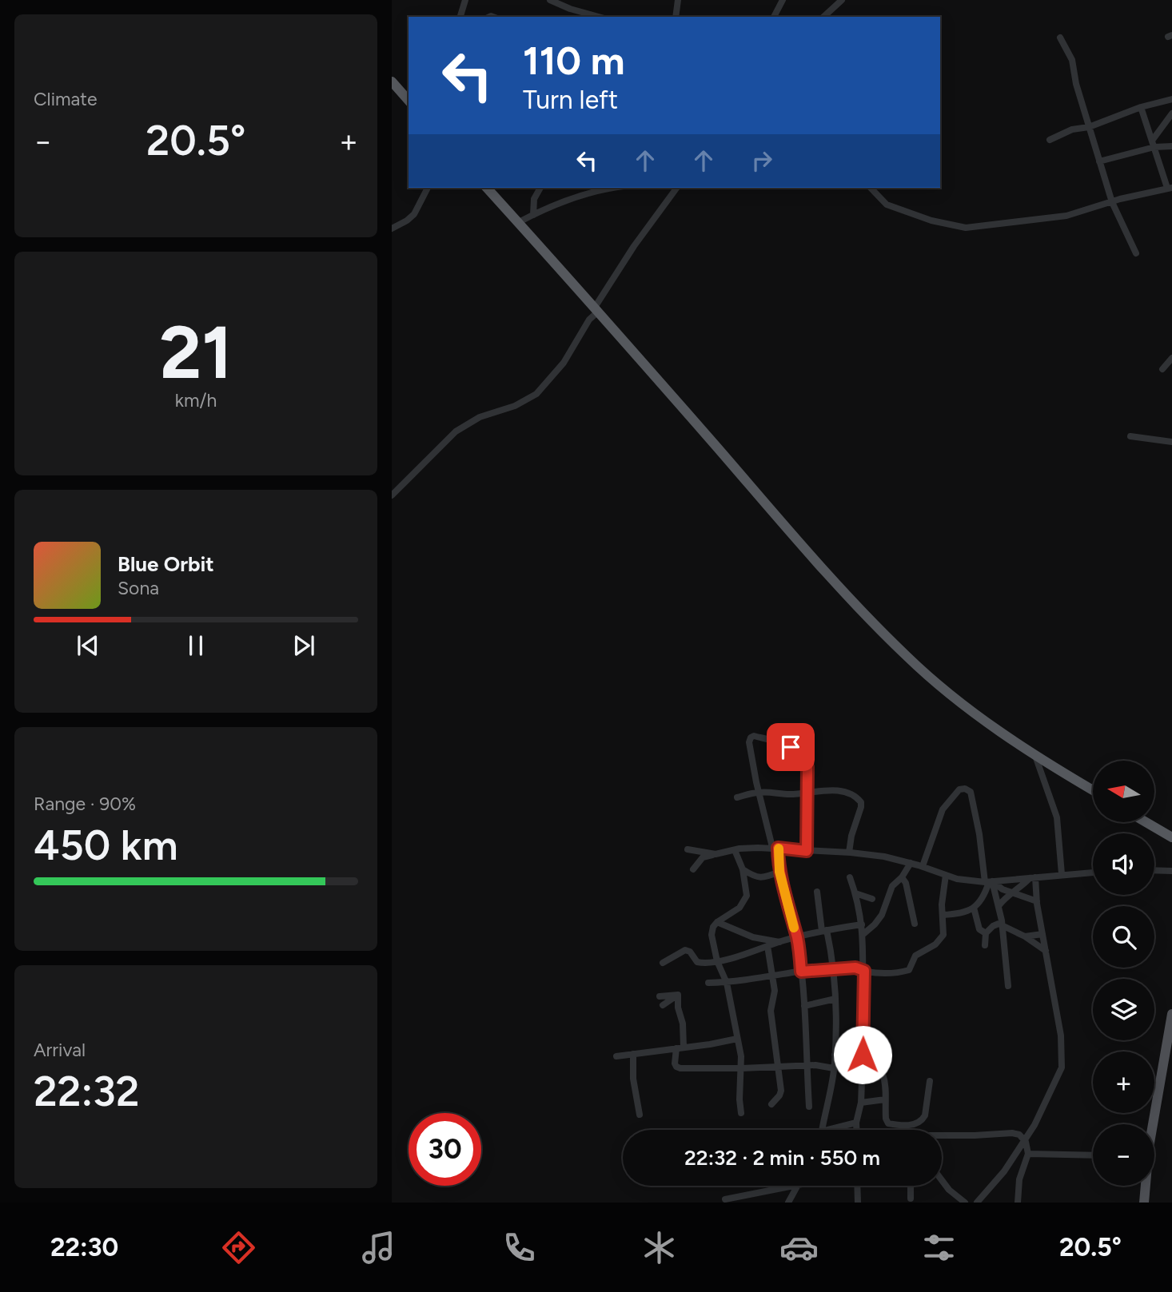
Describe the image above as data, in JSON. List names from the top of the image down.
{
  "north": "left",
  "page": {
    "tile": [
      "Climate",
      ["21", "km/h"],
      ["Range · 90%", "450 km"],
      ["Arrival", "22:32"]
    ],
    "turn": ["110 m", "Turn left"],
    "heat": ["−", "20.5°", "+"],
    "song": ["Blue Orbit", "Sona"],
    "map_buttons": ["+", "−"],
    "limit": "30",
    "trip": "22:32 · 2 min · 550 m",
    "tabs": ["22:30", "20.5°"]
  }
}
